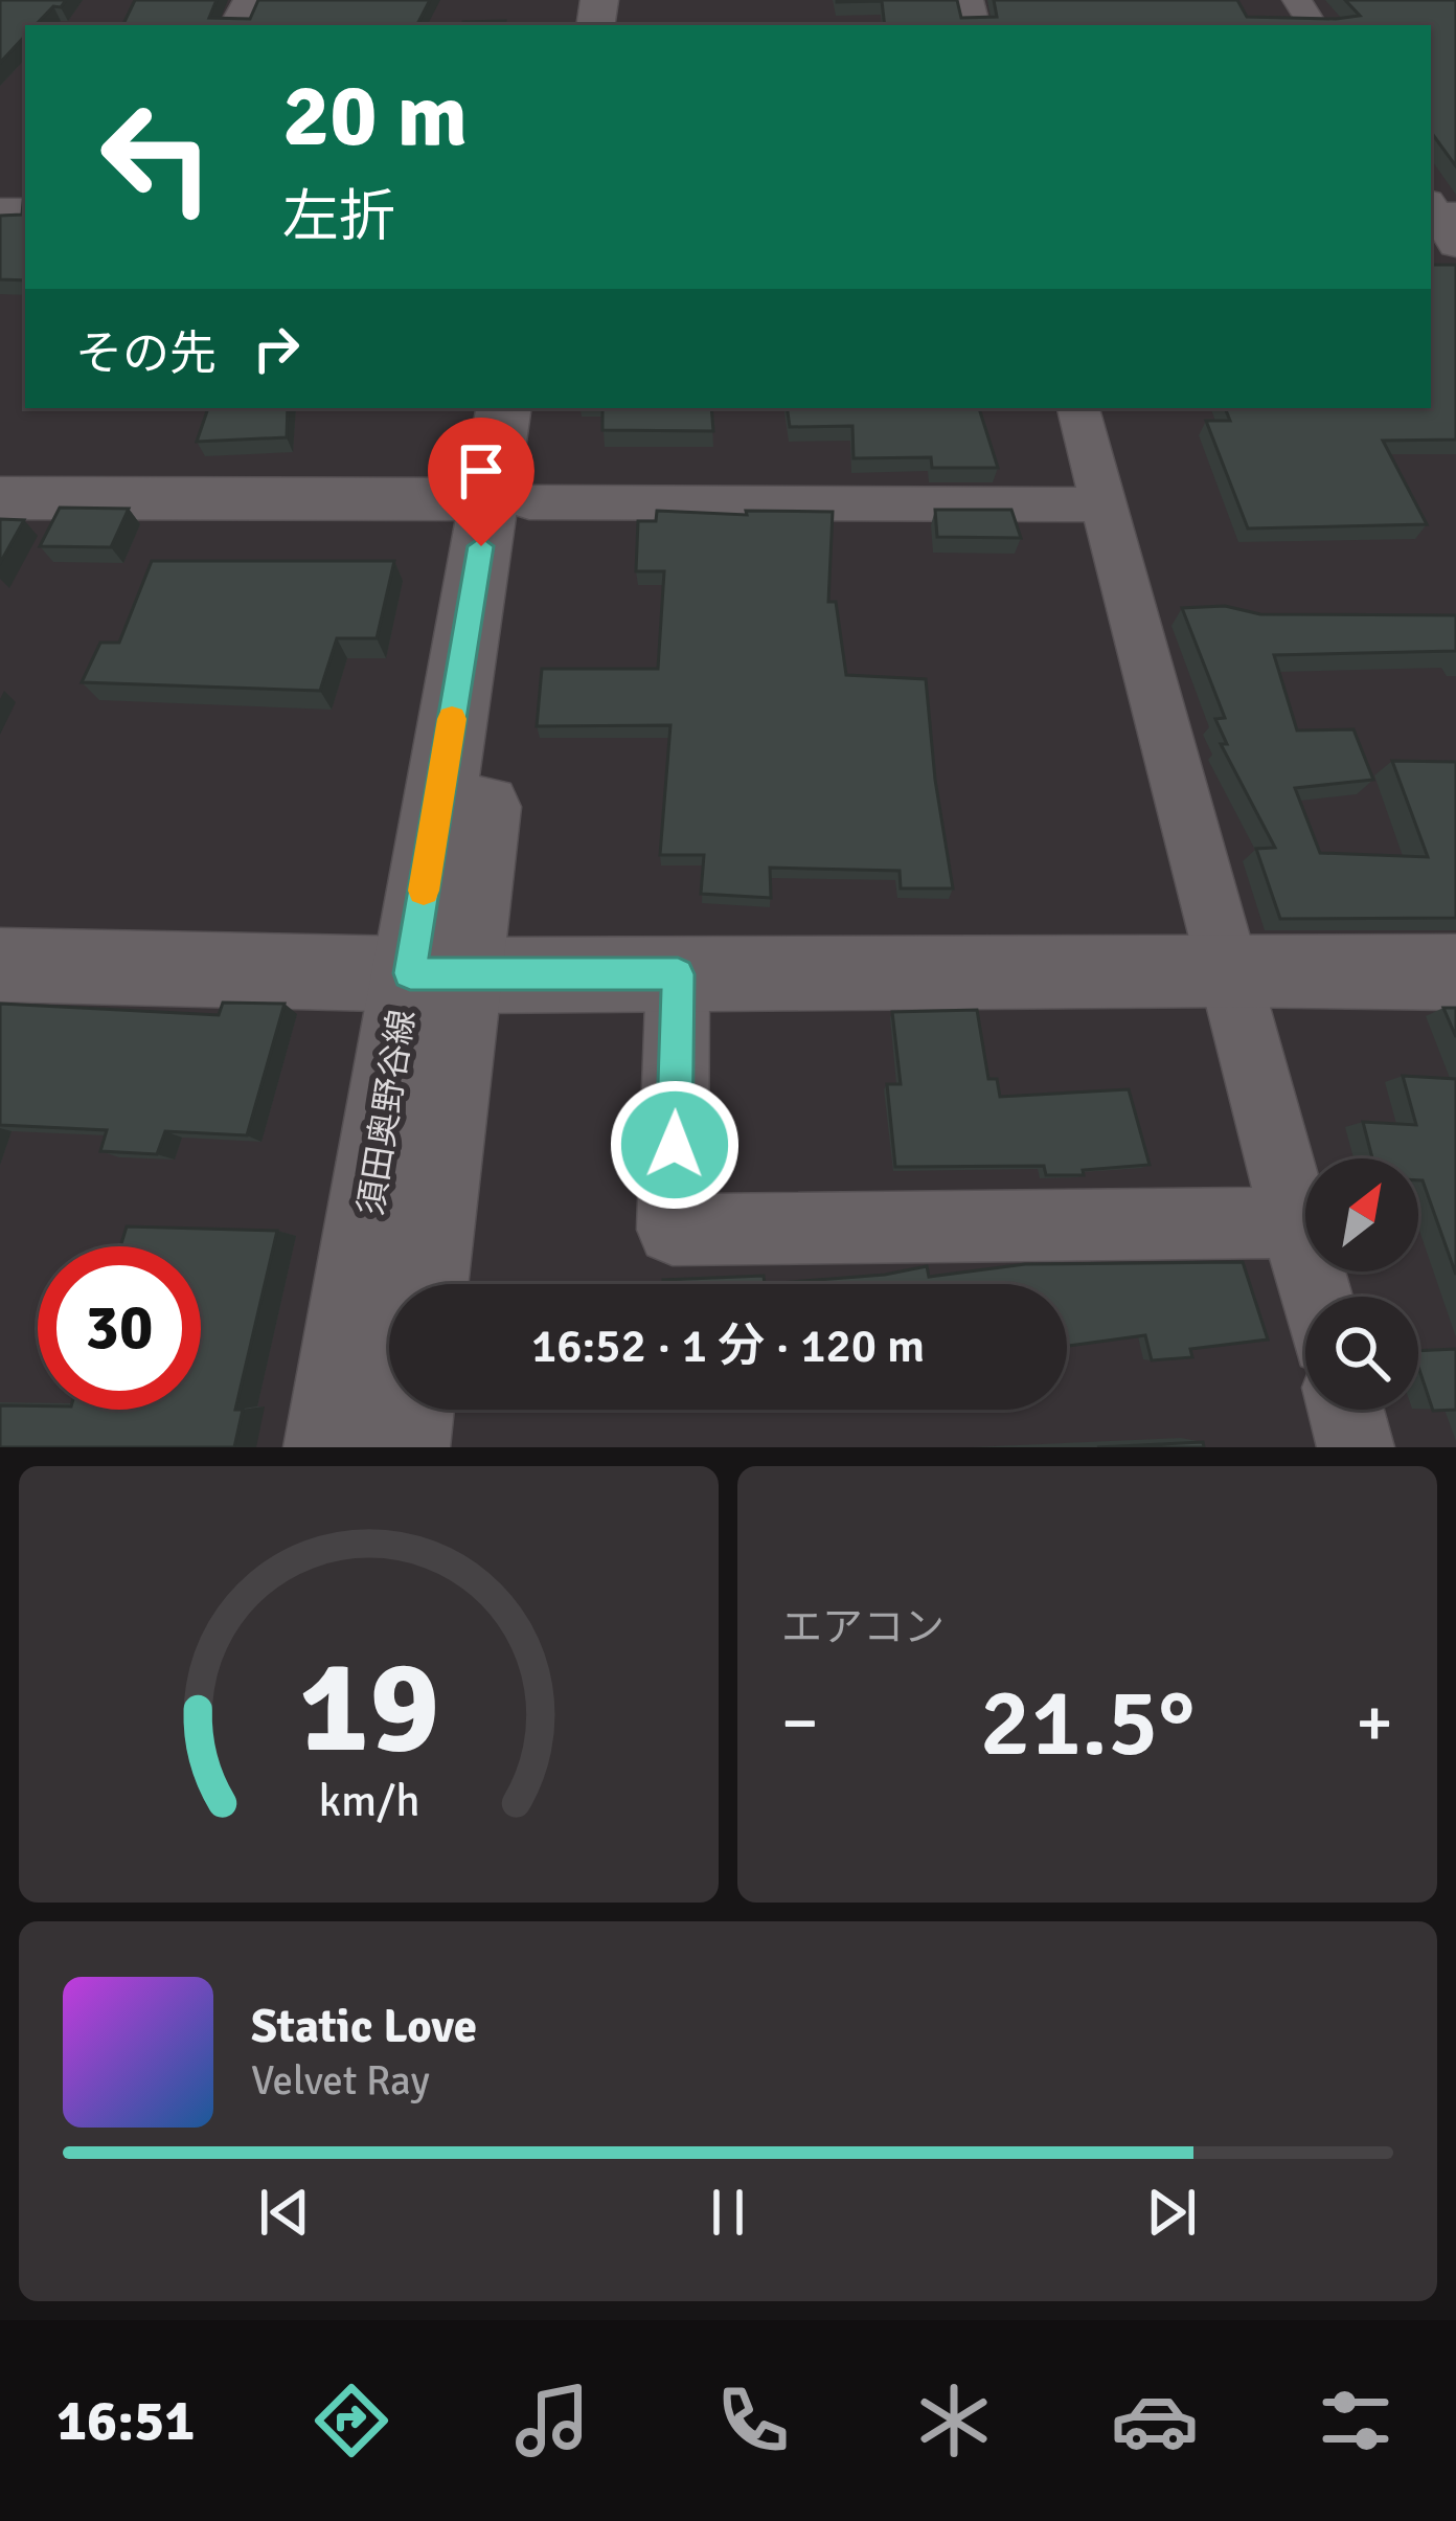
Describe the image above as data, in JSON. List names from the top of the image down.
{
  "streets": {
    "main road": ["須田奥野谷線"]
  },
  "north": "top right",
  "page": {
    "turn": ["20 m", "左折"],
    "then": "その先",
    "limit": "30",
    "trip": "16:52 · 1 分 · 120 m",
    "tile": "エアコン",
    "heat": ["−", "21.5°", "+"],
    "song": ["Static Love", "Velvet Ray"],
    "tabs": "16:51",
    "gauge": ["19", "km/h"]
  }
}
